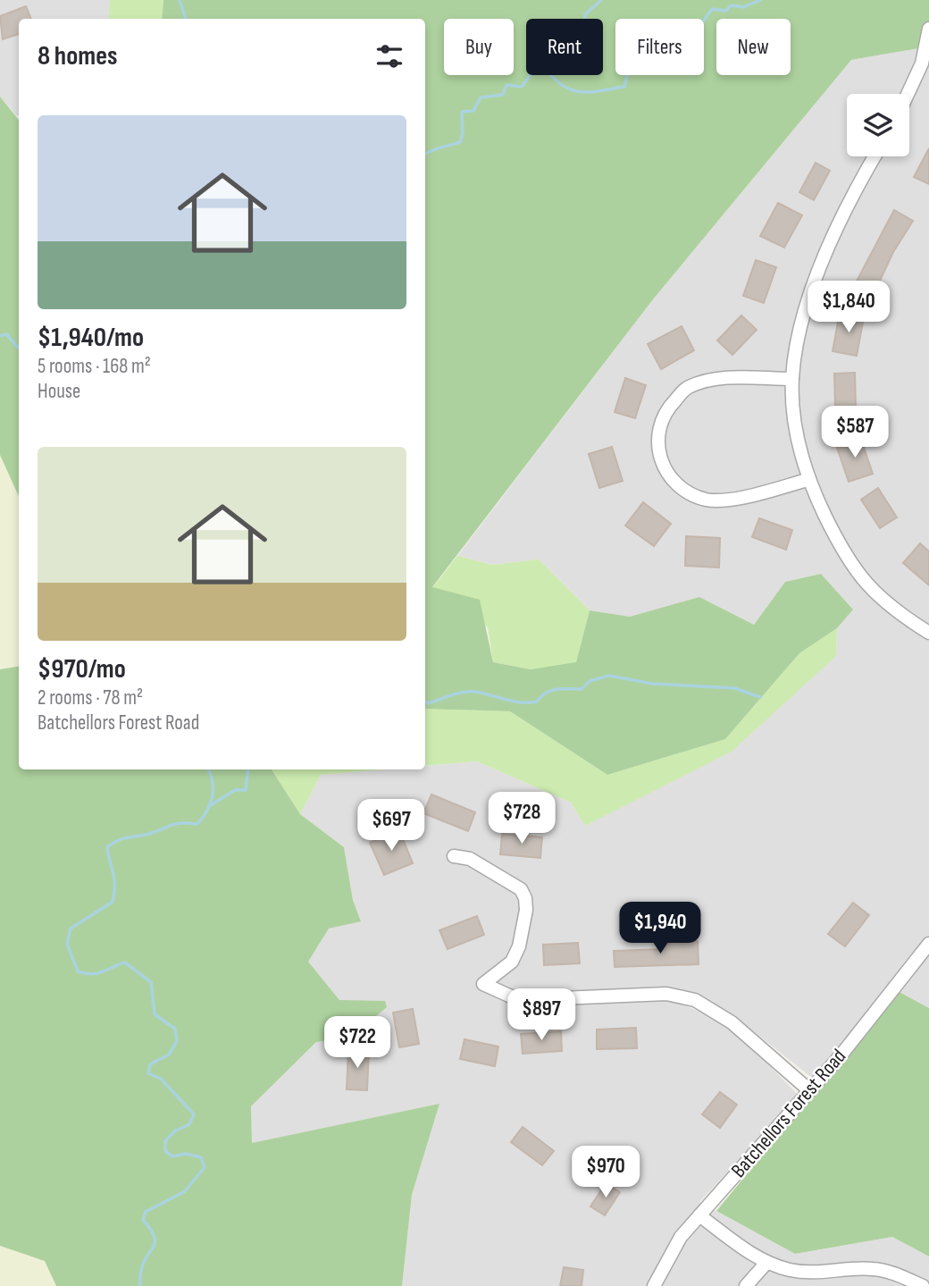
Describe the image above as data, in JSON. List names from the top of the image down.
{
  "streets": {
    "street": ["Batchellors Forest Road"]
  },
  "page": {
    "chip": [
      "Buy",
      "Rent",
      "Filters",
      "New"
    ],
    "heading": "8 homes",
    "list": [
      {
        "name": "$1,940/mo",
        "note": "5 rooms · 168 m² · House"
      },
      {
        "name": "$970/mo",
        "note": "2 rooms · 78 m² · Batchellors Forest Road"
      }
    ],
    "price": [
      "$1,840",
      "$587",
      "$728",
      "$697",
      "$1,940",
      "$897",
      "$722",
      "$970"
    ]
  }
}
